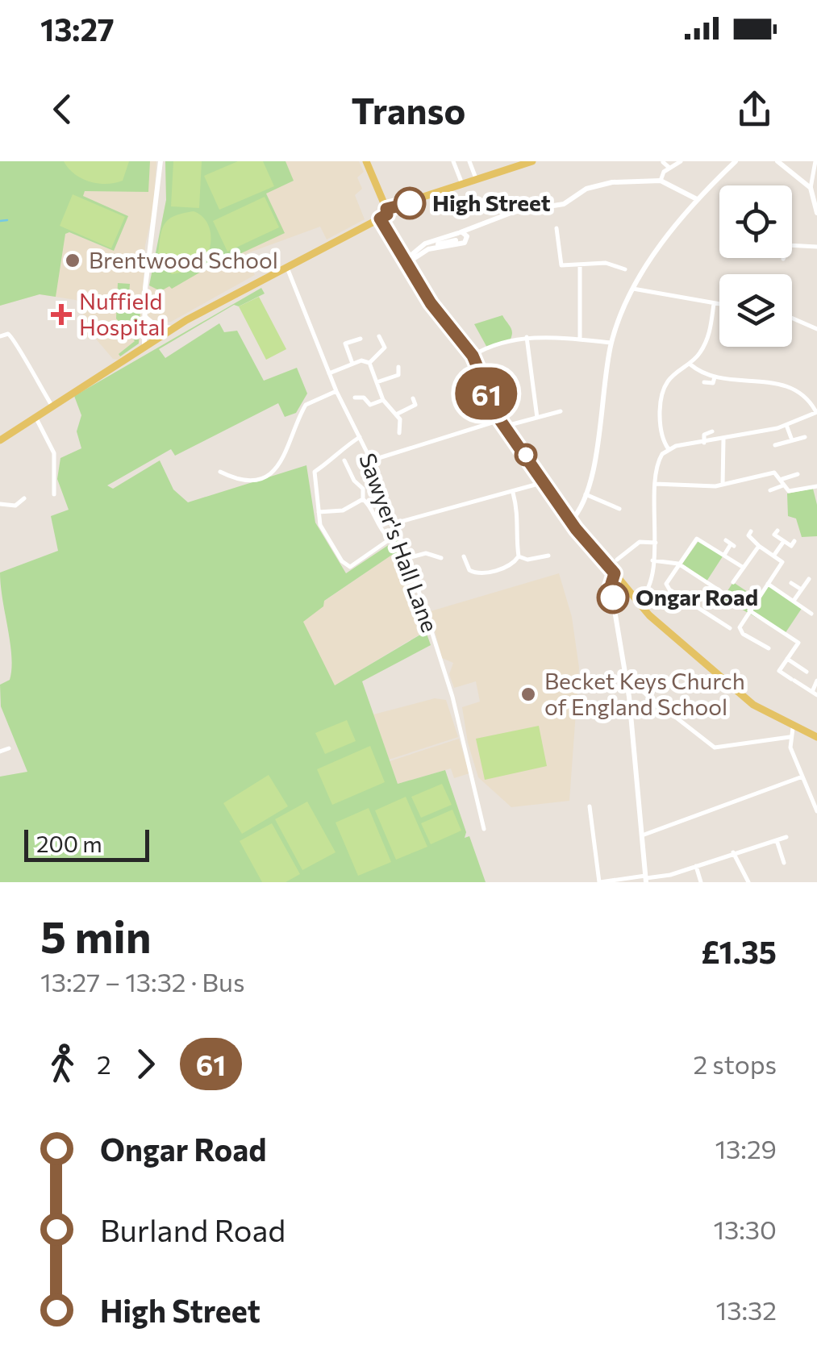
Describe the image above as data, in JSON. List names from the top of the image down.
{
  "streets": {
    "street": ["Sawyer's Hall Lane"]
  },
  "places": {
    "other": [
      "High Street",
      "Brentwood School",
      "Ongar Road",
      "Becket Keys Church of England School"
    ],
    "health": ["Nuffield Hospital"]
  },
  "lines": ["bus line 61"],
  "scale_bar": "200 m",
  "page": {
    "status": "13:27",
    "header": "Transo",
    "on_map": "61",
    "scale": "200 m",
    "heading": ["5 min", "13:27 – 13:32 · Bus", "£1.35"],
    "legs": ["2", "61", "2 stops"],
    "list": [
      {
        "name": "Ongar Road",
        "value": "13:29"
      },
      {
        "name": "Burland Road",
        "value": "13:30"
      },
      {
        "name": "High Street",
        "value": "13:32"
      }
    ]
  }
}
